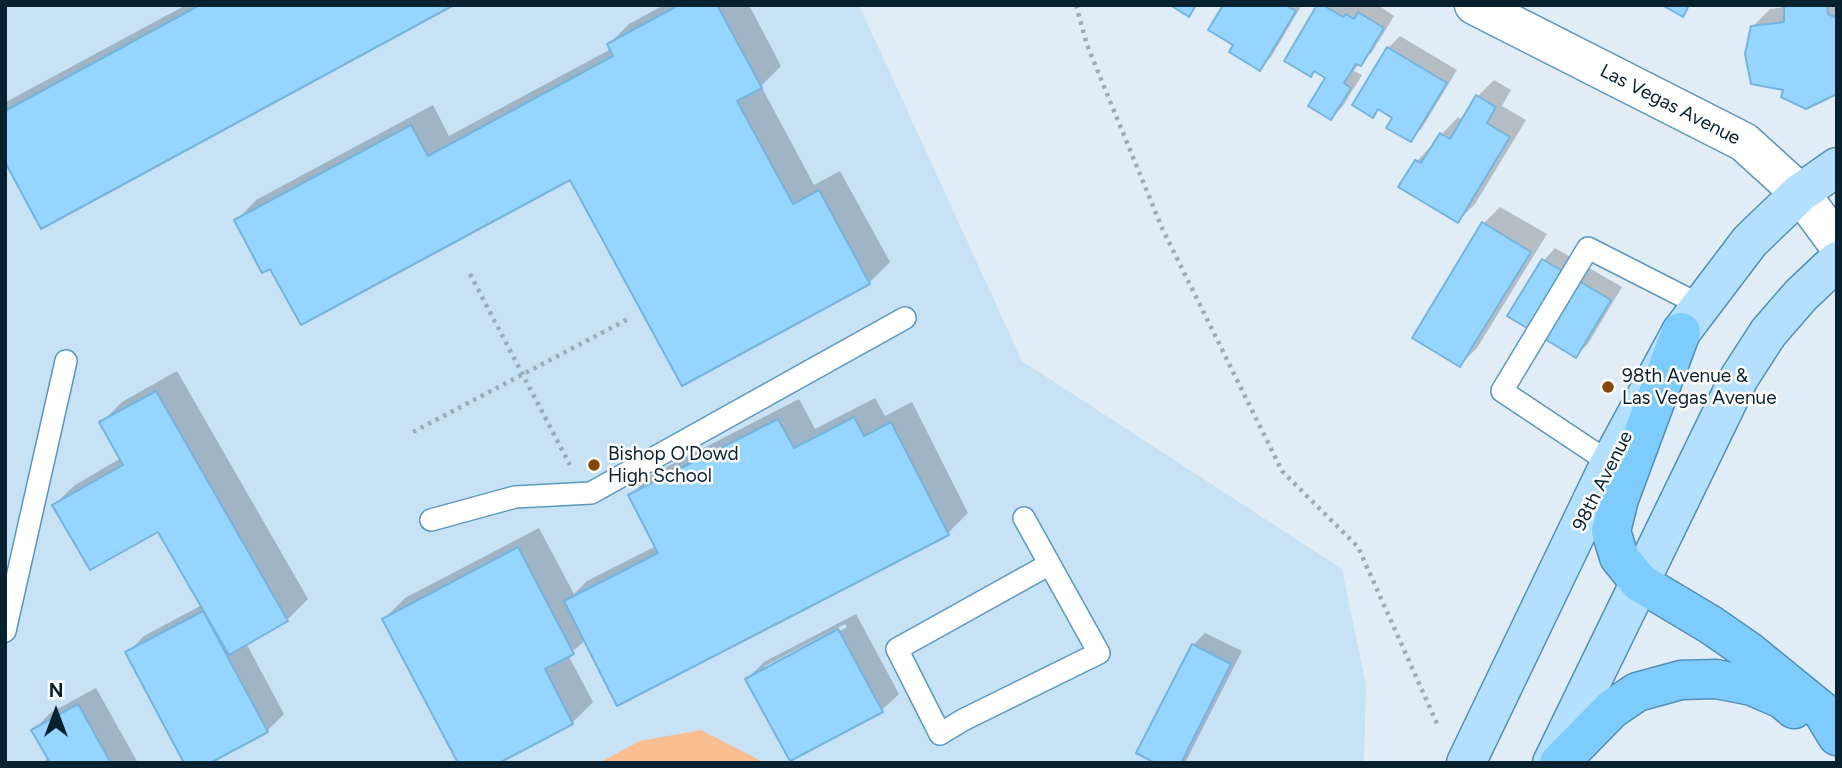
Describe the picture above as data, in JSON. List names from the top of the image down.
{
  "streets": {
    "main road": ["98th Avenue"],
    "street": ["Las Vegas Avenue"]
  },
  "crossings": [
    ["Las Vegas Avenue", "98th Avenue"]
  ],
  "places": ["98th Avenue & Las Vegas Avenue", "Bishop O'Dowd High School"],
  "north": "top"
}
